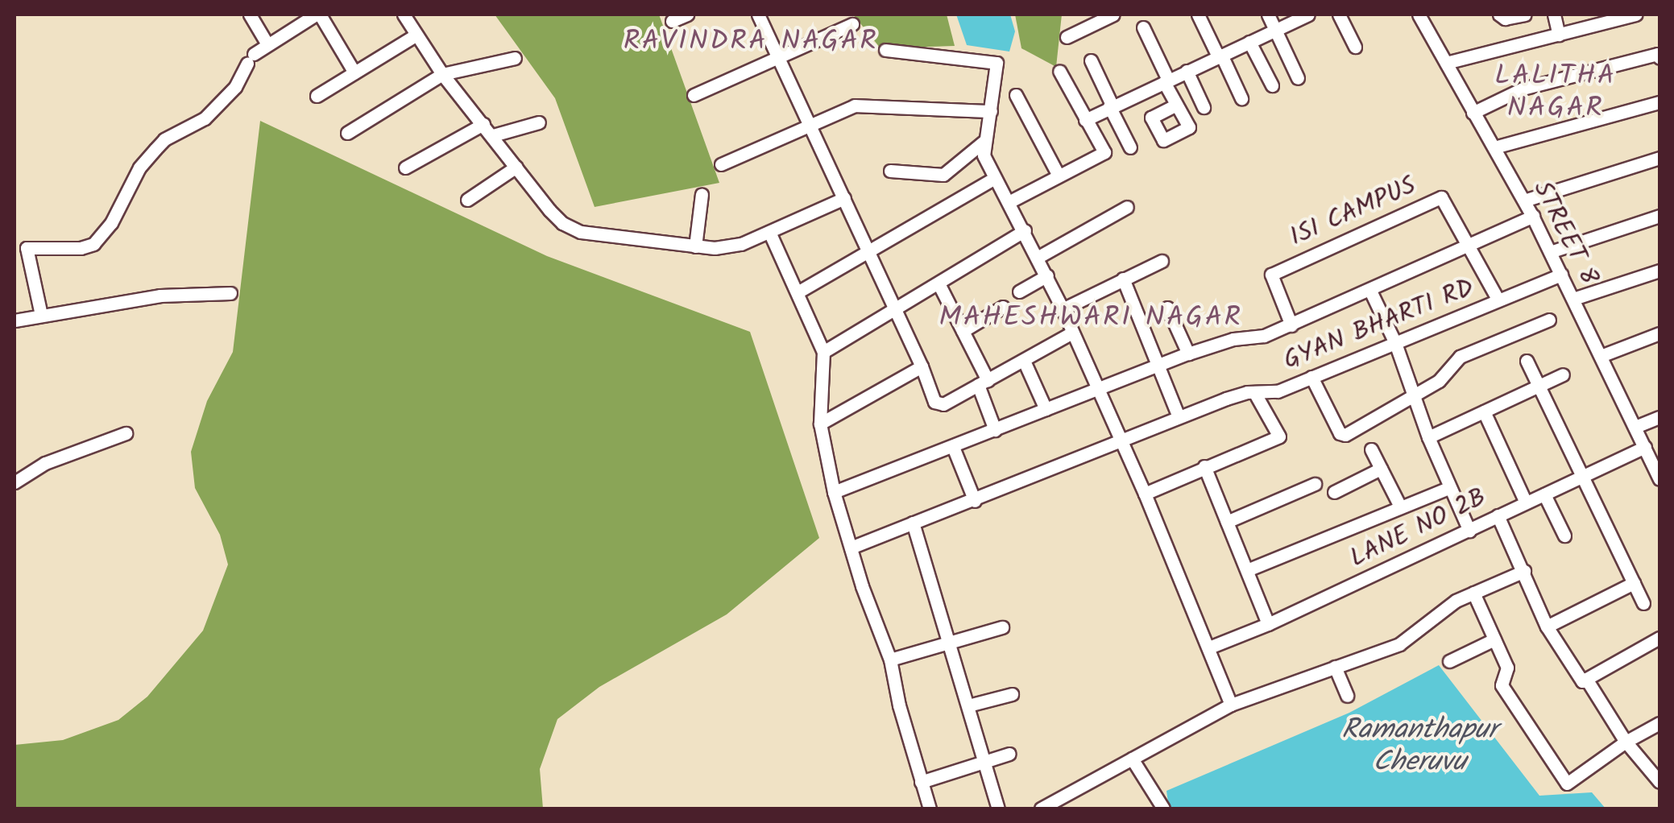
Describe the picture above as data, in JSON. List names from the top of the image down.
{
  "streets": {
    "street": [
      "ISI CAMPUS",
      "STREET 8",
      "GYAN BHARTI RD",
      "LANE NO 2B"
    ]
  },
  "crossings": [
    ["ISI CAMPUS", "GYAN BHARTI RD"],
    ["STREET 8", "GYAN BHARTI RD"],
    ["STREET 8", "LANE NO 2B"]
  ],
  "districts": ["RAVINDRA NAGAR", "LALITHA NAGAR", "MAHESHWARI NAGAR"],
  "water": ["Ramanthapur Cheruvu"]
}
